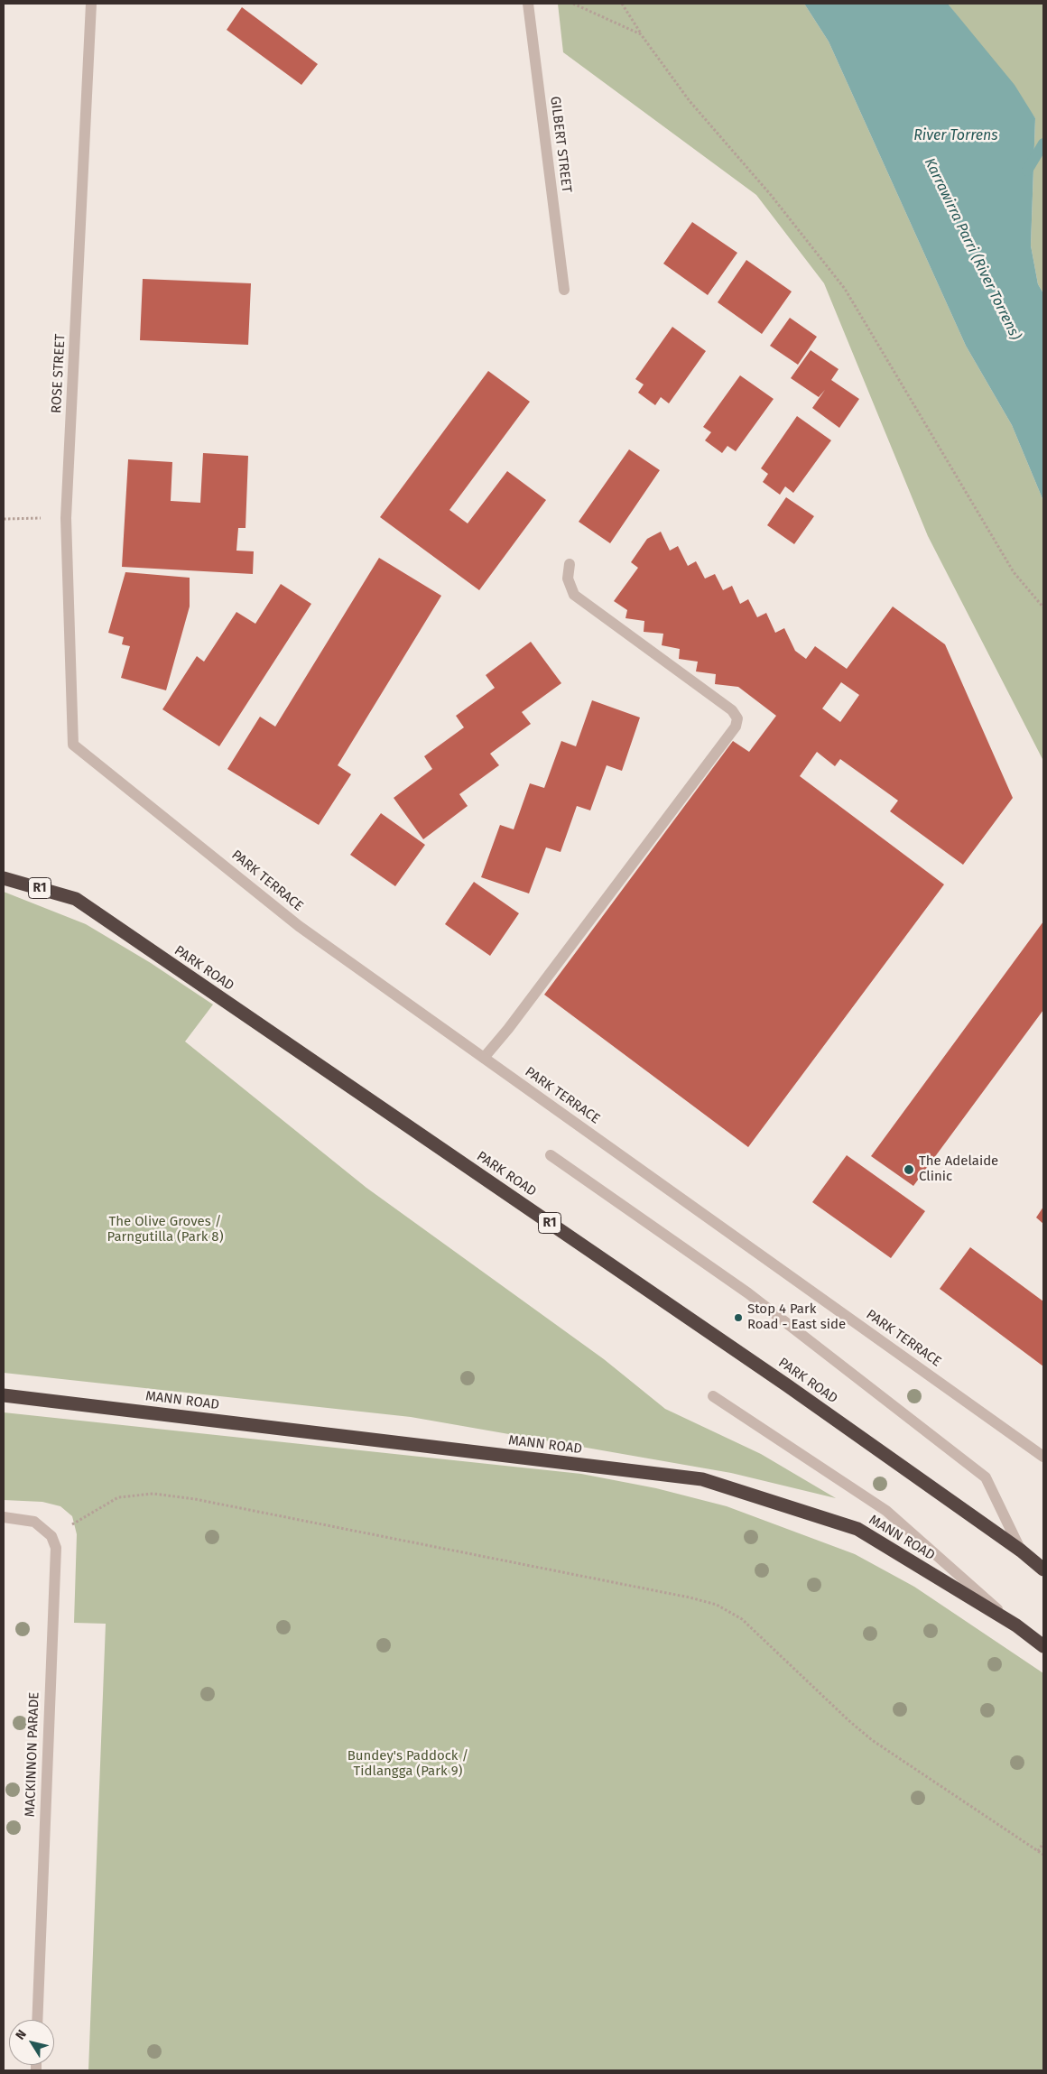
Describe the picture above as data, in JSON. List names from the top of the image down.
{
  "streets": {
    "highway": ["R1", "PARK ROAD", "MANN ROAD"],
    "street": [
      "GILBERT STREET",
      "ROSE STREET",
      "PARK TERRACE",
      "MACKINNON PARADE"
    ]
  },
  "crossings": [
    ["ROSE STREET", "PARK TERRACE"]
  ],
  "water": ["River Torrens", "Karrawirra Parri (River Torrens)"],
  "parks": ["The Olive Groves / Parngutilla (Park 8)", "Bundey's Paddock / Tidlangga (Park 9)"],
  "places": ["The Adelaide Clinic", "Stop 4 Park Road - East side"],
  "north": "top left"
}
